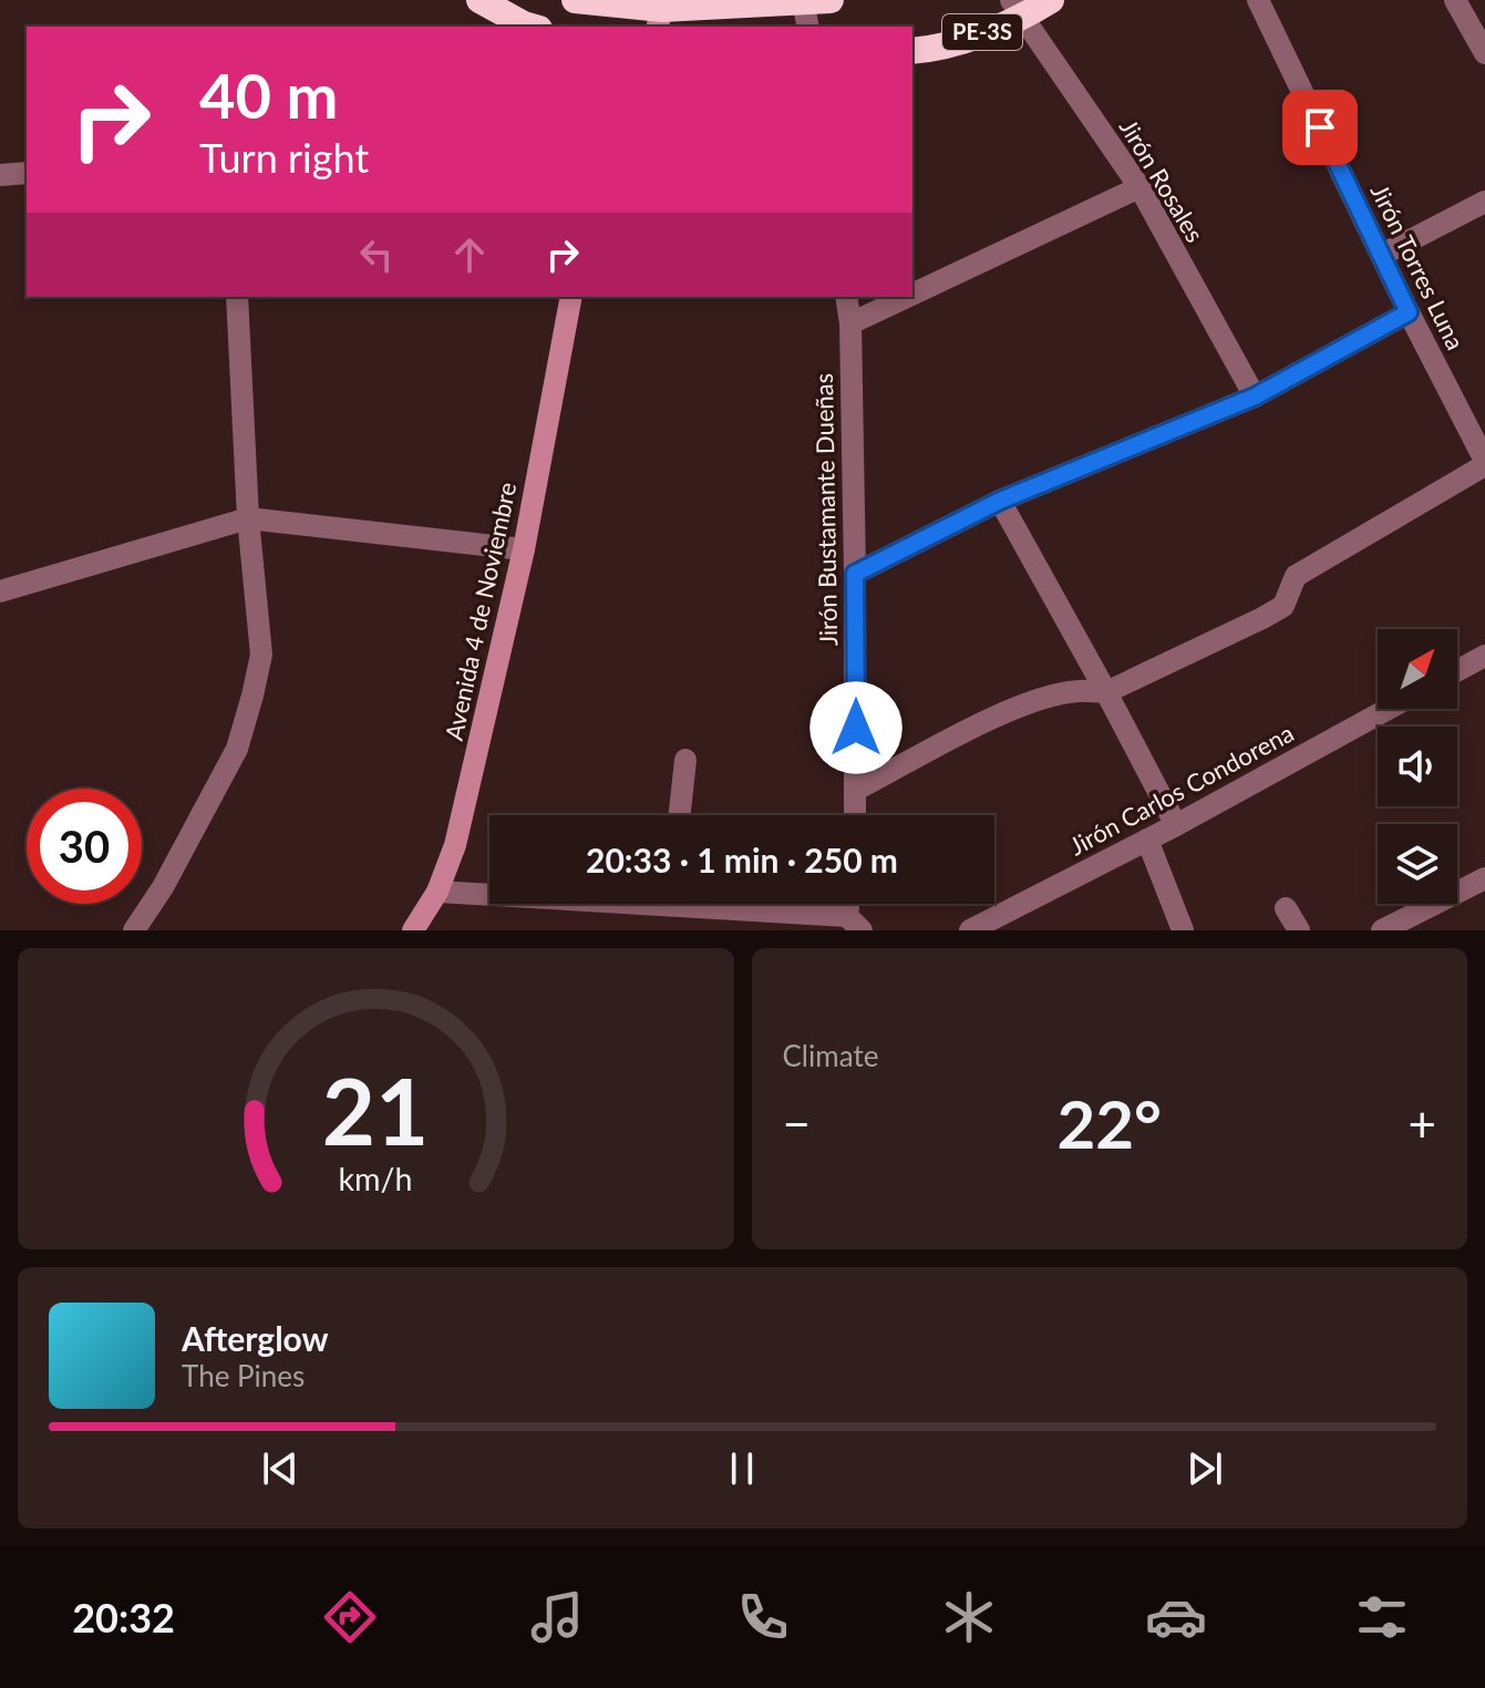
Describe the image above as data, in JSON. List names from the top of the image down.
{
  "streets": {
    "highway": ["PE-3S"],
    "street": [
      "Jirón Rosales",
      "Jirón Torres Luna",
      "Jirón Bustamante Dueñas",
      "Avenida 4 de Noviembre",
      "Jirón Carlos Condorena"
    ]
  },
  "crossings": [
    ["PE-3S", "Jirón Rosales"]
  ],
  "north": "top right",
  "page": {
    "turn": ["40 m", "Turn right"],
    "limit": "30",
    "trip": "20:33 · 1 min · 250 m",
    "tile": "Climate",
    "heat": ["−", "22°", "+"],
    "song": ["Afterglow", "The Pines"],
    "tabs": "20:32",
    "gauge": ["21", "km/h"]
  }
}
